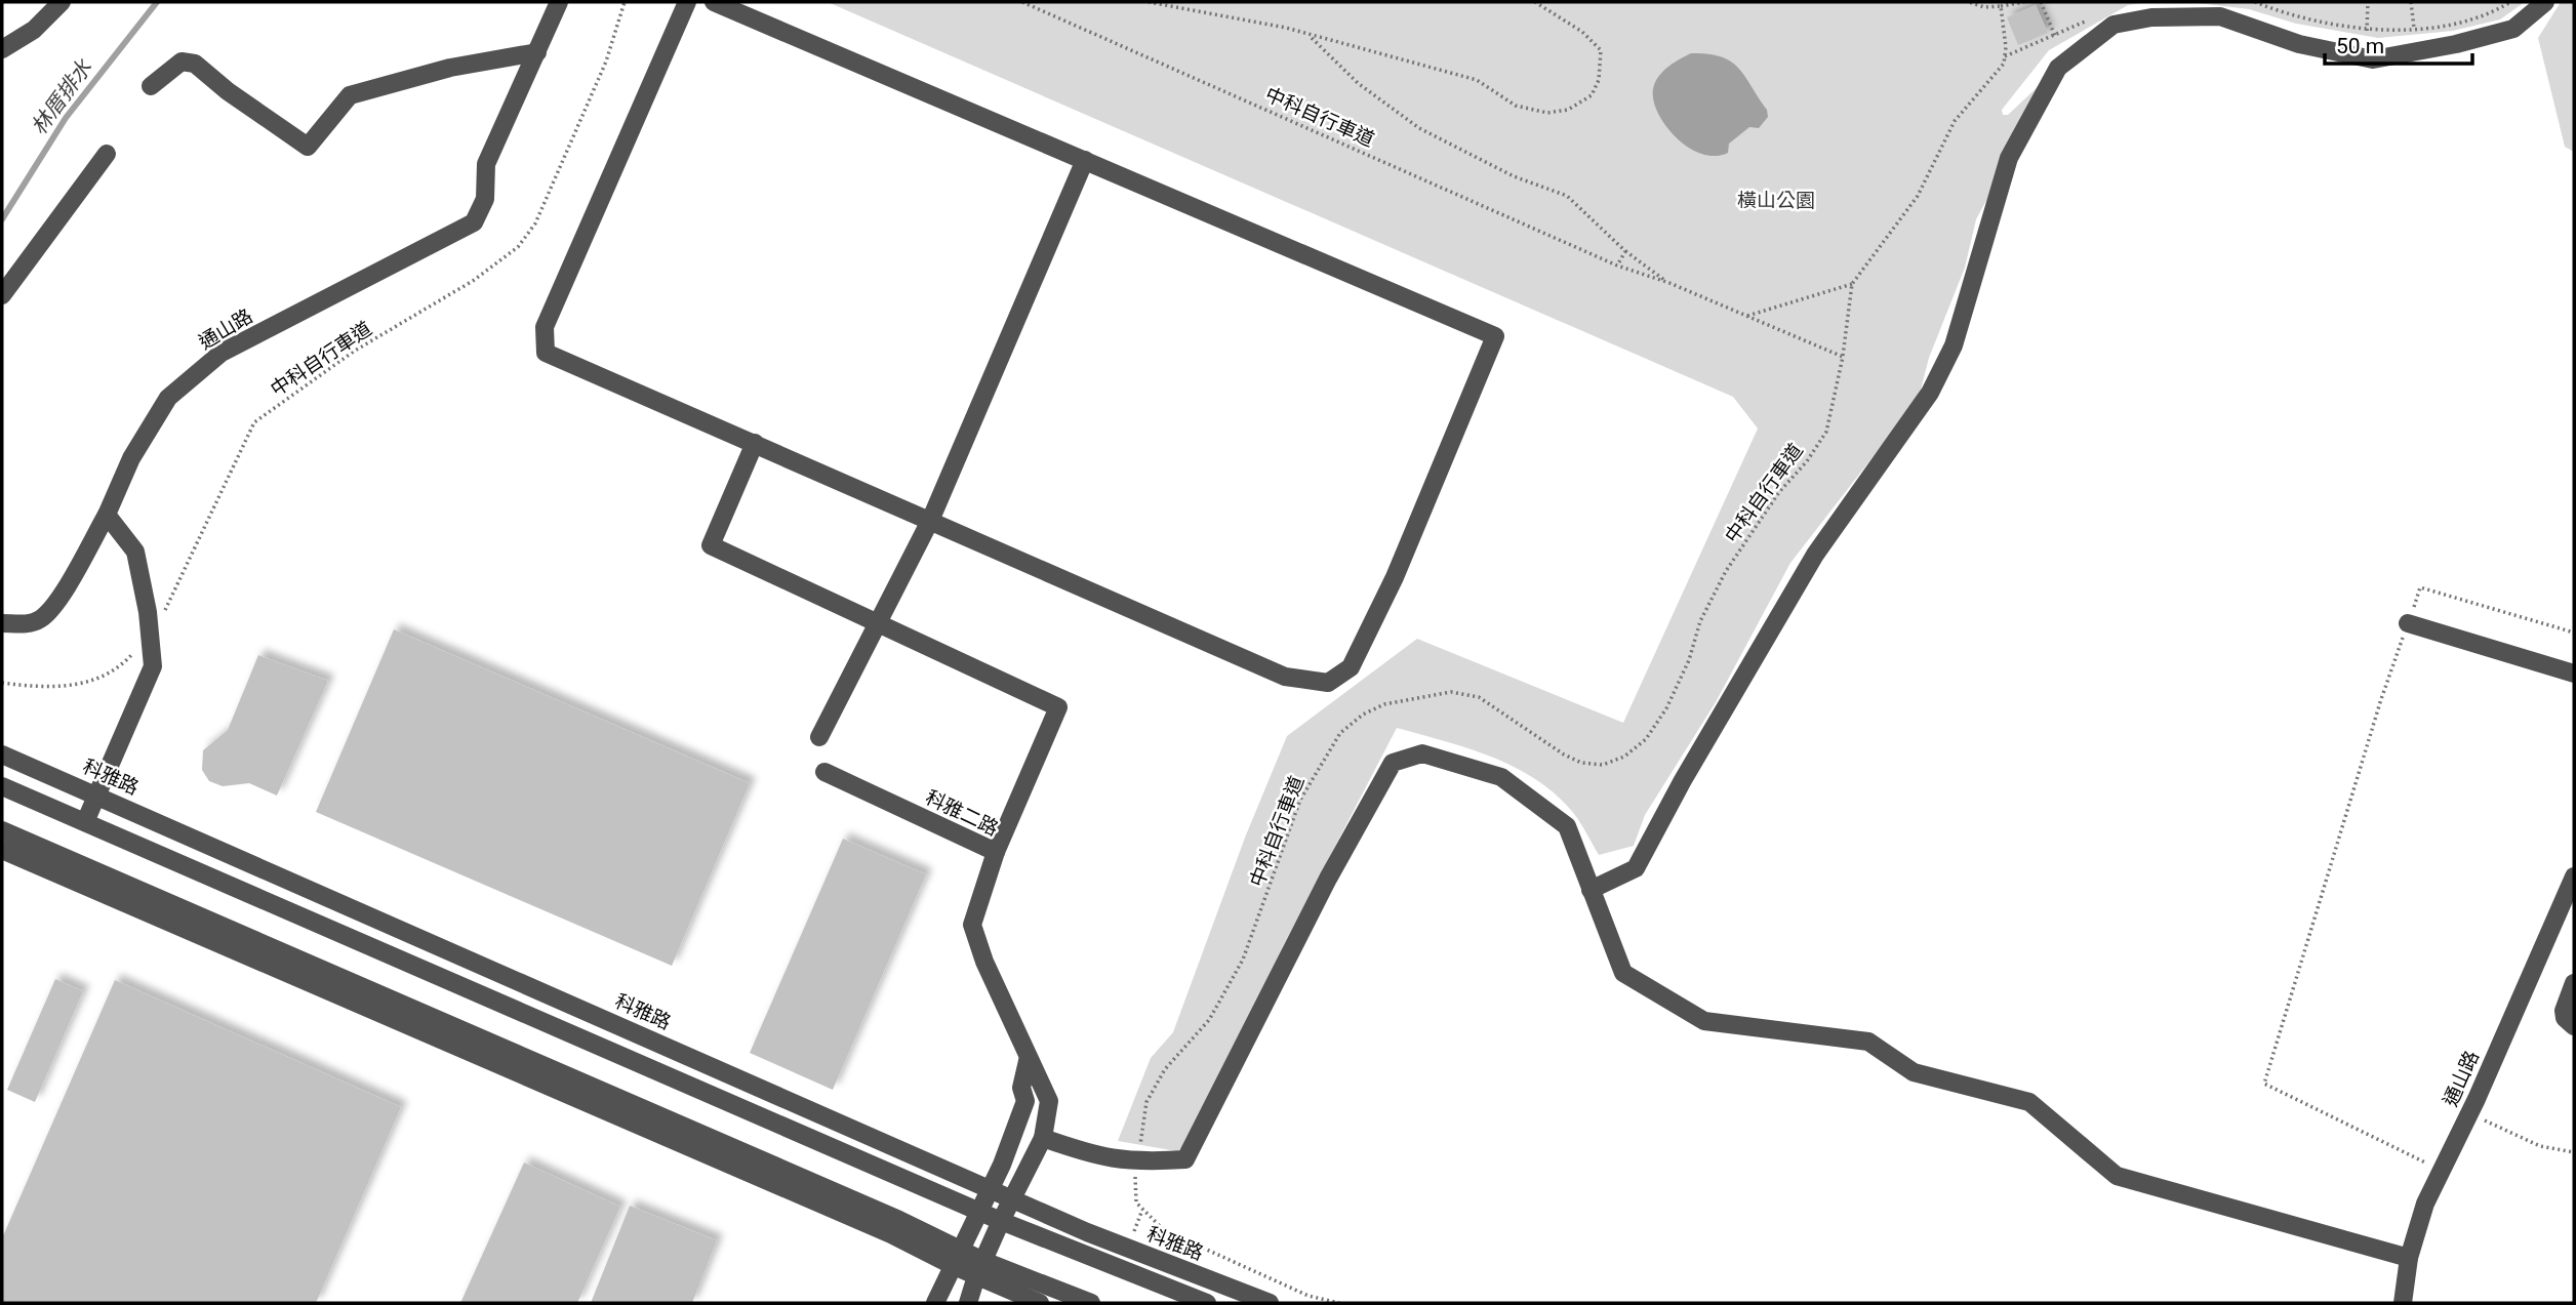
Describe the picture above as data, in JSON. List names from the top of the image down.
{
  "streets": {
    "street": ["通山路", "科雅路", "科雅二路"],
    "path": ["中科自行車道"]
  },
  "crossings": [
    ["科雅路", "科雅二路"]
  ],
  "water": ["林厝排水"],
  "parks": ["橫山公園"],
  "scale_bar": "50 m"
}
